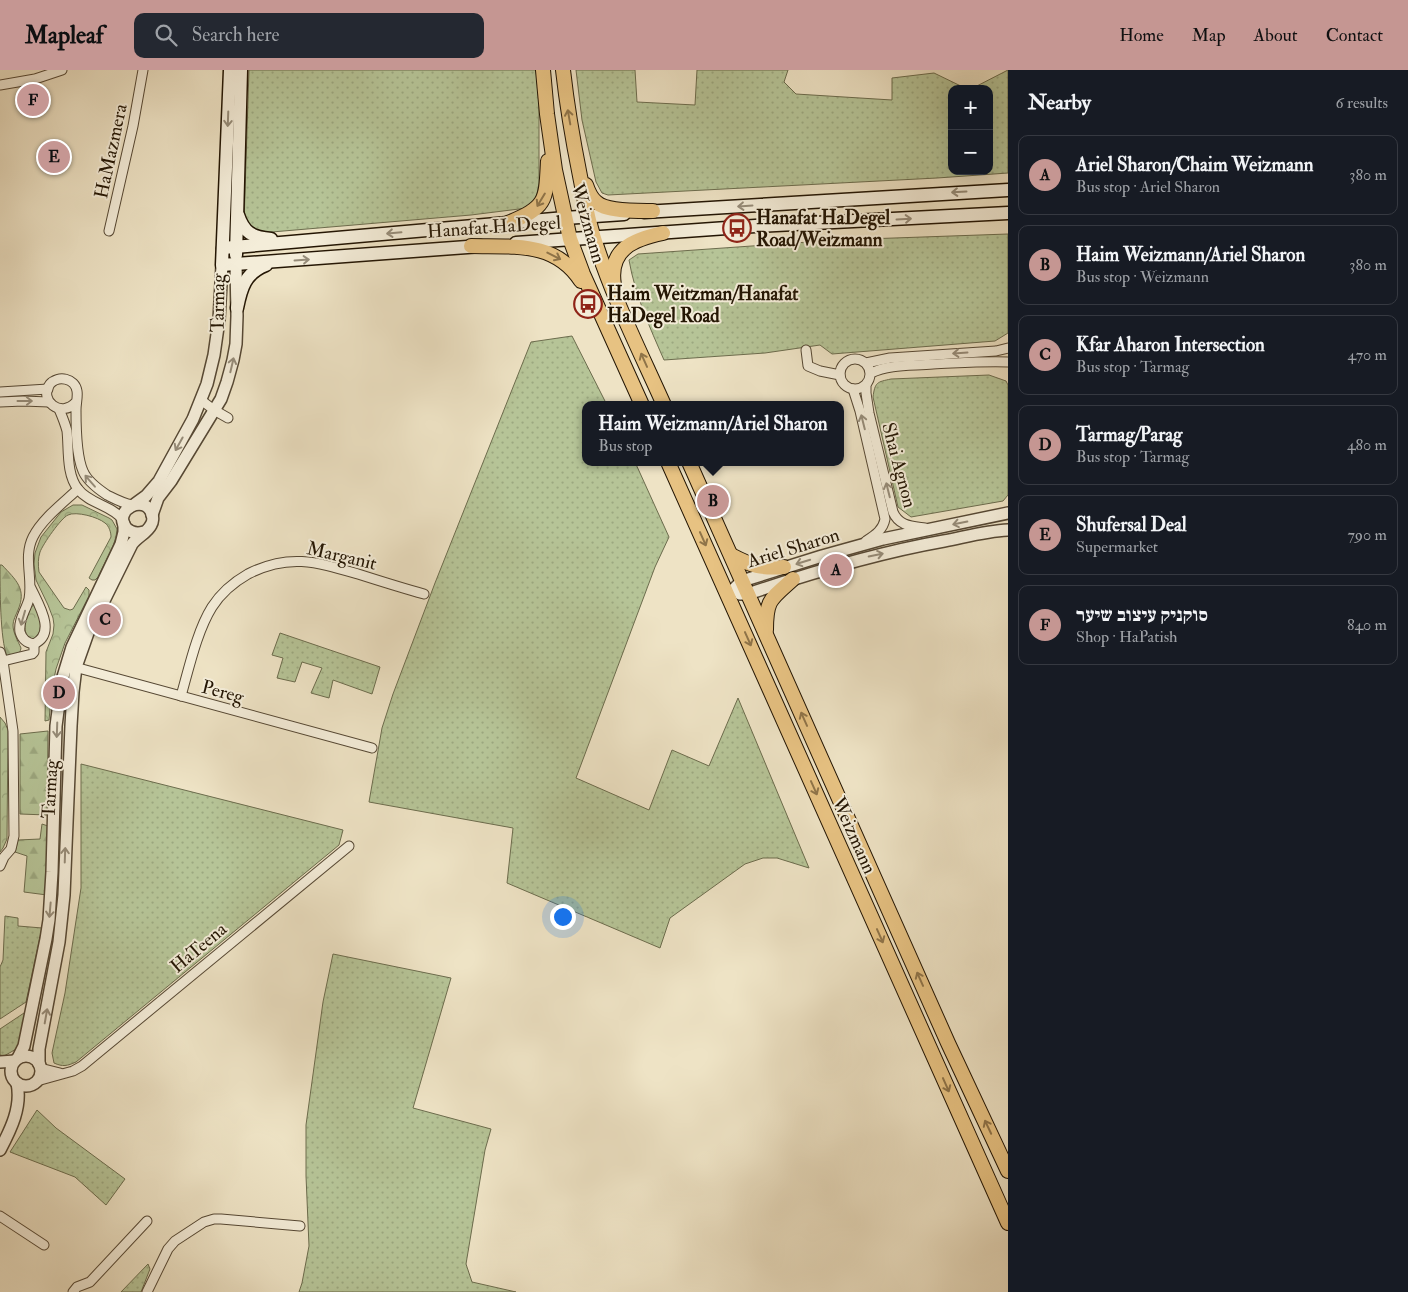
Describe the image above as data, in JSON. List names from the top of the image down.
{
  "streets": {
    "main road": ["Weizmann", "Hanafat HaDegel", "Tarmag"],
    "street": [
      "HaMazmera",
      "Shai Agnon",
      "Ariel Sharon",
      "Marganit",
      "Pereg",
      "HaTeena"
    ]
  },
  "crossings": [
    ["Weizmann", "Hanafat HaDegel"],
    ["Weizmann", "Ariel Sharon"],
    ["Hanafat HaDegel", "Tarmag"],
    ["Tarmag", "Pereg"],
    ["Tarmag", "HaTeena"],
    ["Shai Agnon", "Ariel Sharon"],
    ["Marganit", "Pereg"]
  ],
  "one_way": ["Shai Agnon"],
  "places": {
    "bus stop": ["Hanafat HaDegel Road/Weizmann", "Haim Weitzman/Hanafat HaDegel Road"]
  },
  "page": {
    "header": "Mapleaf",
    "search": "Search here",
    "nav": [
      "Home",
      "Map",
      "About",
      "Contact"
    ],
    "heading": ["Nearby", "6 results"],
    "pins": [
      "F",
      "E",
      "B",
      "A",
      "C",
      "D"
    ],
    "map_buttons": ["+", "−"],
    "list": [
      {
        "mark": "A",
        "name": "Ariel Sharon/Chaim Weizmann",
        "note": "Bus stop · Ariel Sharon",
        "value": "380 m"
      },
      {
        "mark": "B",
        "name": "Haim Weizmann/Ariel Sharon",
        "note": "Bus stop · Weizmann",
        "value": "380 m"
      },
      {
        "mark": "C",
        "name": "Kfar Aharon Intersection",
        "note": "Bus stop · Tarmag",
        "value": "470 m"
      },
      {
        "mark": "D",
        "name": "Tarmag/Parag",
        "note": "Bus stop · Tarmag",
        "value": "480 m"
      },
      {
        "mark": "E",
        "name": "Shufersal Deal",
        "note": "Supermarket",
        "value": "790 m"
      },
      {
        "mark": "F",
        "name": "סוקניק עיצוב שיער",
        "note": "Shop · HaPatish",
        "value": "840 m"
      }
    ],
    "popup": ["Haim Weizmann/Ariel Sharon", "Bus stop"]
  }
}
